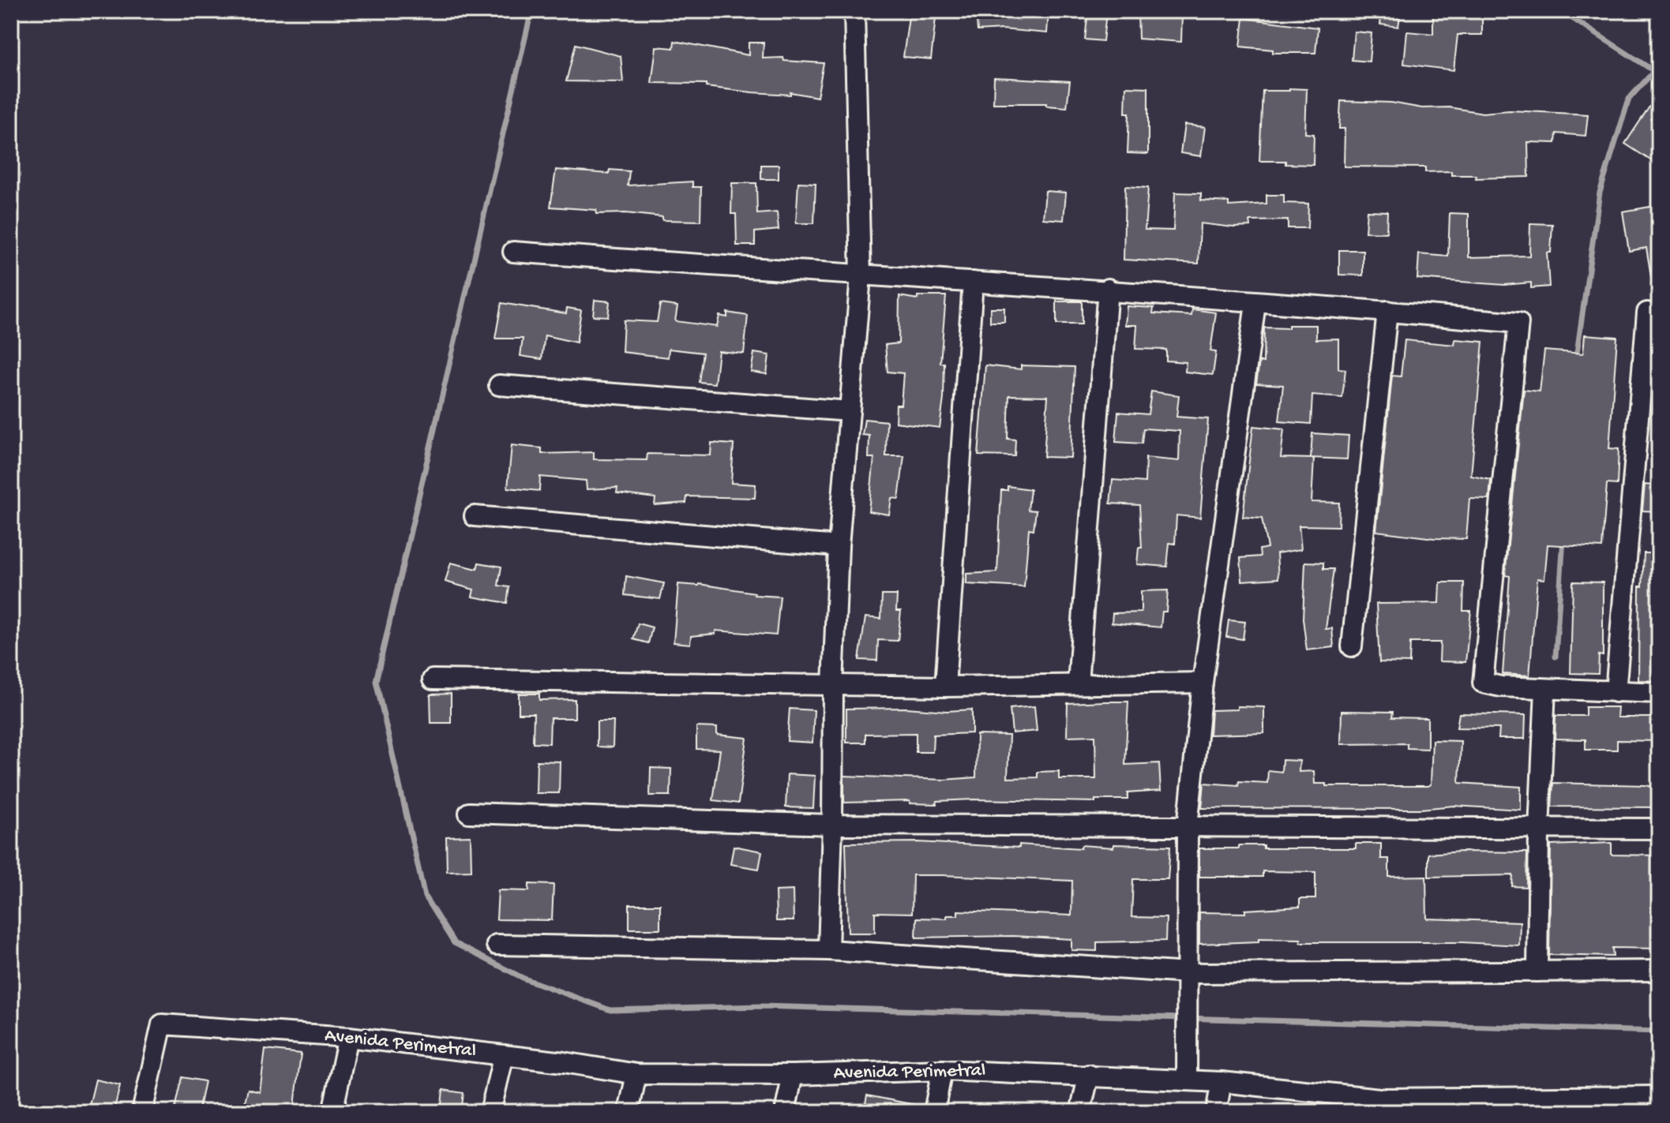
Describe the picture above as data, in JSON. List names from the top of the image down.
{
  "streets": {
    "street": ["Avenida Perimetral"]
  }
}
